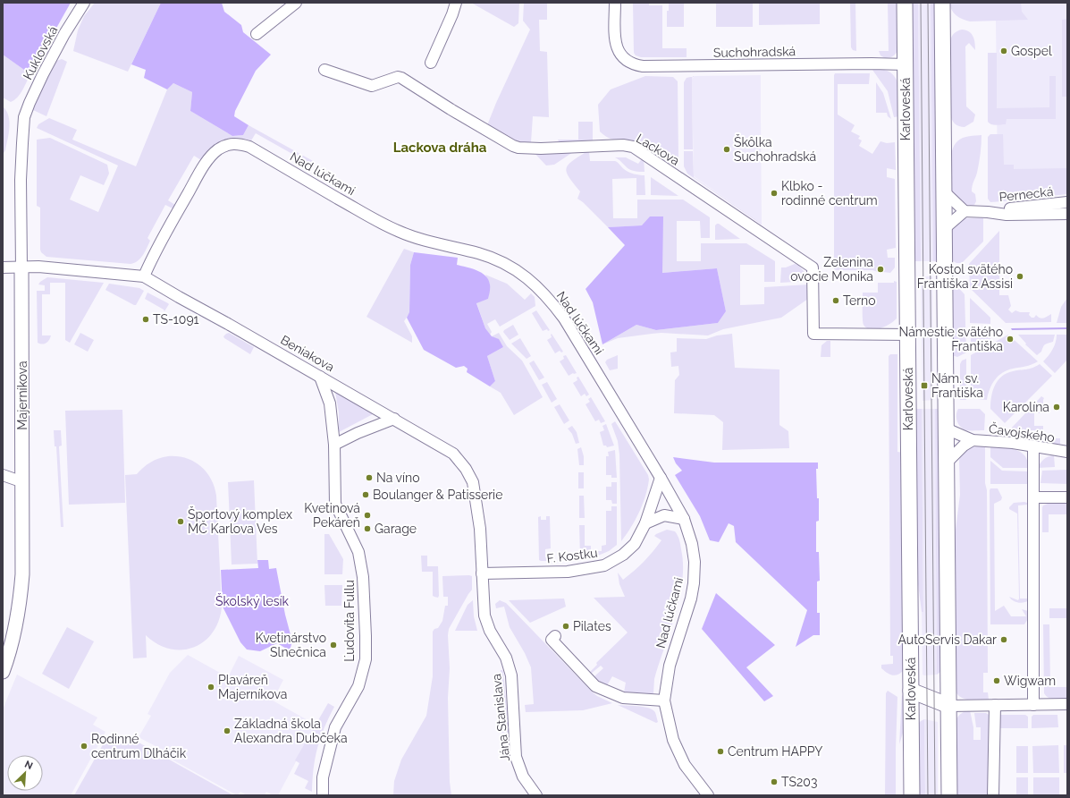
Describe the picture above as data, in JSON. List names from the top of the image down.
{
  "streets": {
    "main road": ["Karloveská"],
    "street": [
      "Suchohradská",
      "Kuklovská",
      "Lackova",
      "Nad lúčkami",
      "Pernecká",
      "Beniakova",
      "Majerníkova",
      "Čavojského",
      "F. Kostku",
      "Ľudovíta Fullu",
      "Jána Stanislava"
    ]
  },
  "crossings": [
    ["Suchohradská", "Karloveská"],
    ["Kuklovská", "Majerníkova"],
    ["Karloveská", "Lackova"],
    ["Nad lúčkami", "Beniakova"],
    ["Nad lúčkami", "F. Kostku"],
    ["Beniakova", "Majerníkova"],
    ["Beniakova", "F. Kostku"],
    ["Beniakova", "Ľudovíta Fullu"],
    ["Beniakova", "Jána Stanislava"],
    ["F. Kostku", "Jána Stanislava"]
  ],
  "districts": ["Lackova dráha"],
  "parks": ["Školský lesík"],
  "places": {
    "other": [
      "Gospel",
      "Škôlka Suchohradská",
      "Klbko - rodinné centrum",
      "Zelenina ovocie Monika",
      "Kostol svätého Františka z Assisi",
      "Terno",
      "TS-1091",
      "Námestie svätého Františka",
      "Karolína",
      "Na víno",
      "Boulanger & Patisserie",
      "Kvetinová Pekáreň",
      "Športový komplex MČ Karlova Ves",
      "Garage",
      "Pilates",
      "AutoServis Dakar",
      "Kvetinárstvo Slnečnica",
      "Wigwam",
      "Plaváreň Majerníkova",
      "Základná škola Alexandra Dubčeka",
      "Rodinné centrum Dlháčik",
      "Centrum HAPPY",
      "TS203"
    ],
    "transit": ["Nám. sv. Františka"]
  },
  "north": "top right"
}
